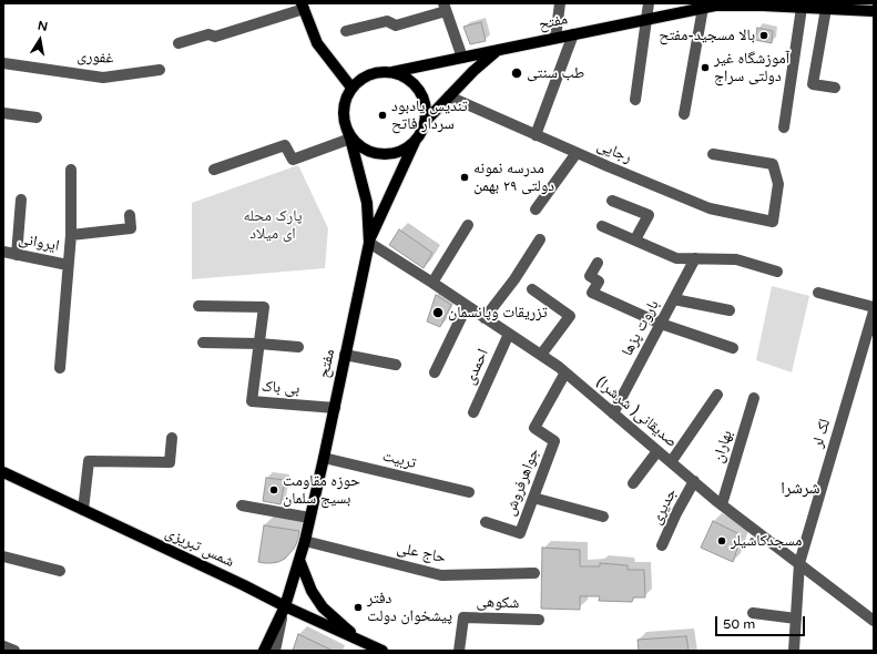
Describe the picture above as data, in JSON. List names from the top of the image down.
{
  "streets": {
    "main road": ["مفتح", "شمس تبریزی"],
    "street": [
      "غفوری",
      "رجایی",
      "ایروانی",
      "باروت پزها",
      "احمدی",
      "بی باک",
      "(شرشرا )صدیقانی",
      "لک لر",
      "بهاران",
      "تربیت",
      "جواهرفروش",
      "جدیری",
      "حاج علی",
      "شکوهی"
    ]
  },
  "crossings": [
    ["مفتح", "رجایی"],
    ["مفتح", "بی باک"],
    ["مفتح", "(شرشرا )صدیقانی"],
    ["مفتح", "تربیت"],
    ["مفتح", "شمس تبریزی"],
    ["مفتح", "حاج علی"],
    ["باروت پزها", "(شرشرا )صدیقانی"],
    ["احمدی", "(شرشرا )صدیقانی"],
    ["(شرشرا )صدیقانی", "لک لر"],
    ["(شرشرا )صدیقانی", "بهاران"],
    ["(شرشرا )صدیقانی", "جواهرفروش"],
    ["(شرشرا )صدیقانی", "جدیری"]
  ],
  "districts": ["شرشرا"],
  "parks": ["پارک محله ای میلاد"],
  "places": [
    "بالا مسجید-مفتح",
    "آموزشگاه غیر دولتی سراج",
    "طب سنتی",
    "تندیس یادبود سردار فاتح",
    "مدرسه نمونه دولتی ۲۹ بهمن",
    "تزریقات وپانسمان",
    "حوزه مقاومت بسیج سلمان",
    "مسجدکاشیلر",
    "دفتر پیشخوان دولت"
  ],
  "scale_bar": "50 m",
  "north": "top"
}
